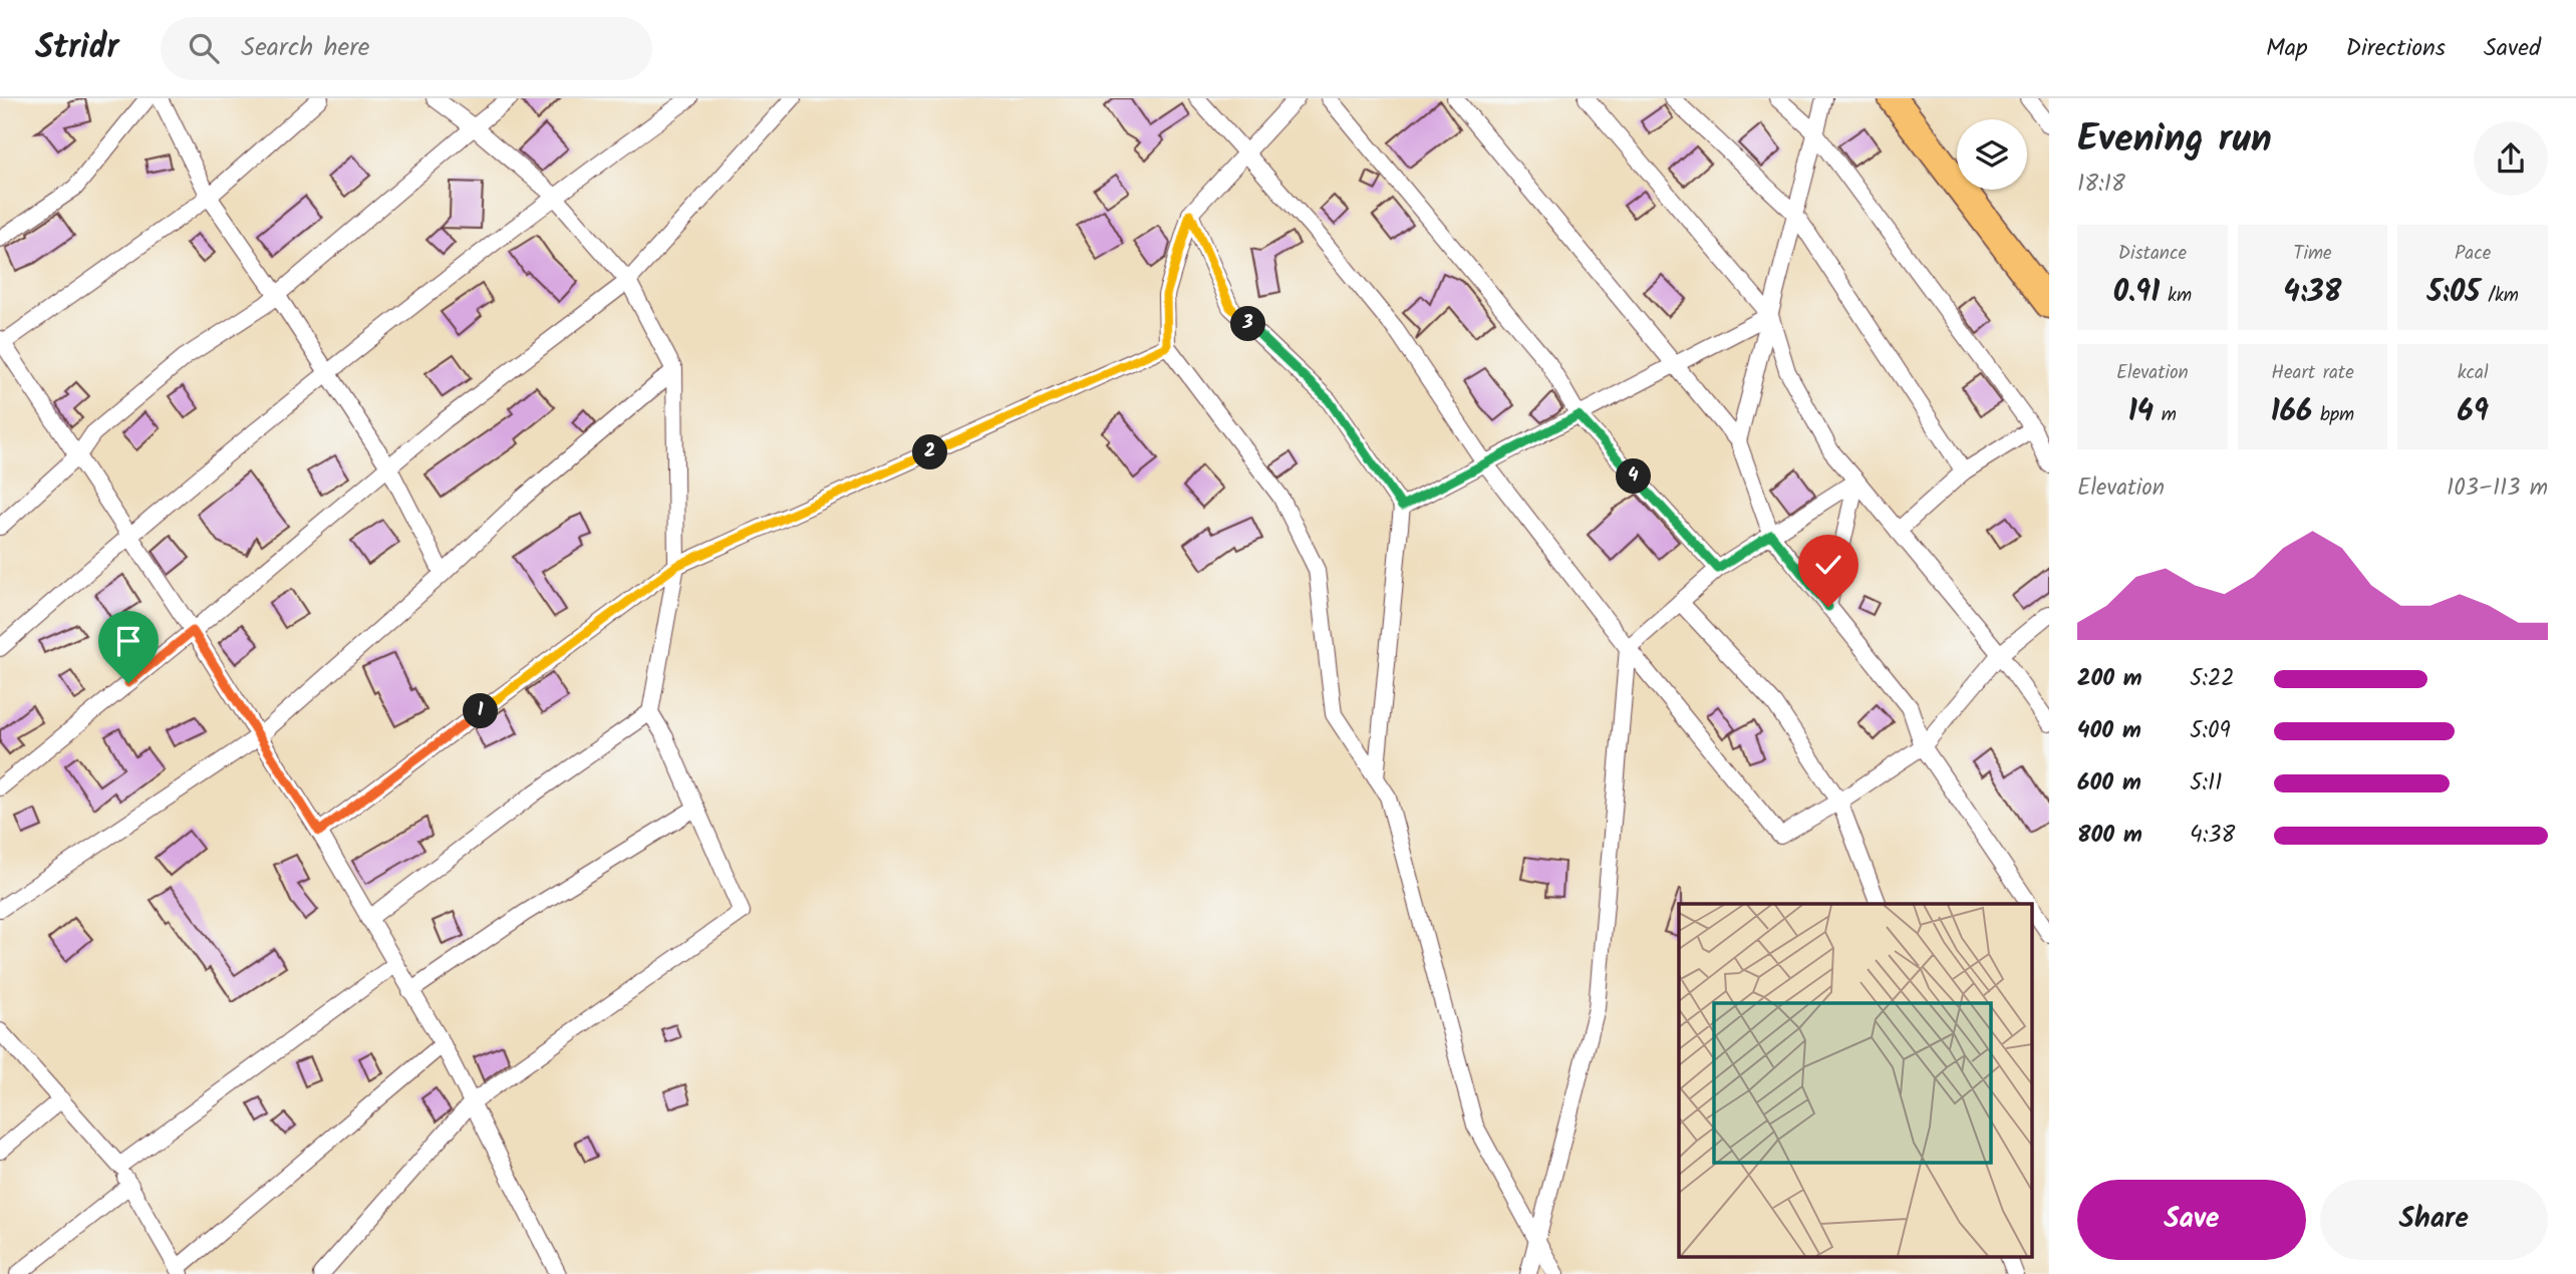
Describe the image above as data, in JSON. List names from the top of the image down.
{
  "page": {
    "header": "Stridr",
    "search": "Search here",
    "nav": ["Map", "Directions", "Saved"],
    "heading": ["Evening run", "18:18"],
    "stats": [
      ["Distance", "0.91 km"],
      ["Time", "4:38"],
      ["Pace", "5:05 /km"],
      ["Elevation", "14 m"],
      ["Heart rate", "166 bpm"],
      ["kcal", "69"]
    ],
    "pins": [
      "3",
      "2",
      "4",
      "1"
    ],
    "chart": ["Elevation", "103–113 m"],
    "list": [
      {
        "name": "200 m",
        "note": "5:22"
      },
      {
        "name": "400 m",
        "note": "5:09"
      },
      {
        "name": "600 m",
        "note": "5:11"
      },
      {
        "name": "800 m",
        "note": "4:38"
      }
    ],
    "buttons": ["Save", "Share"]
  }
}
